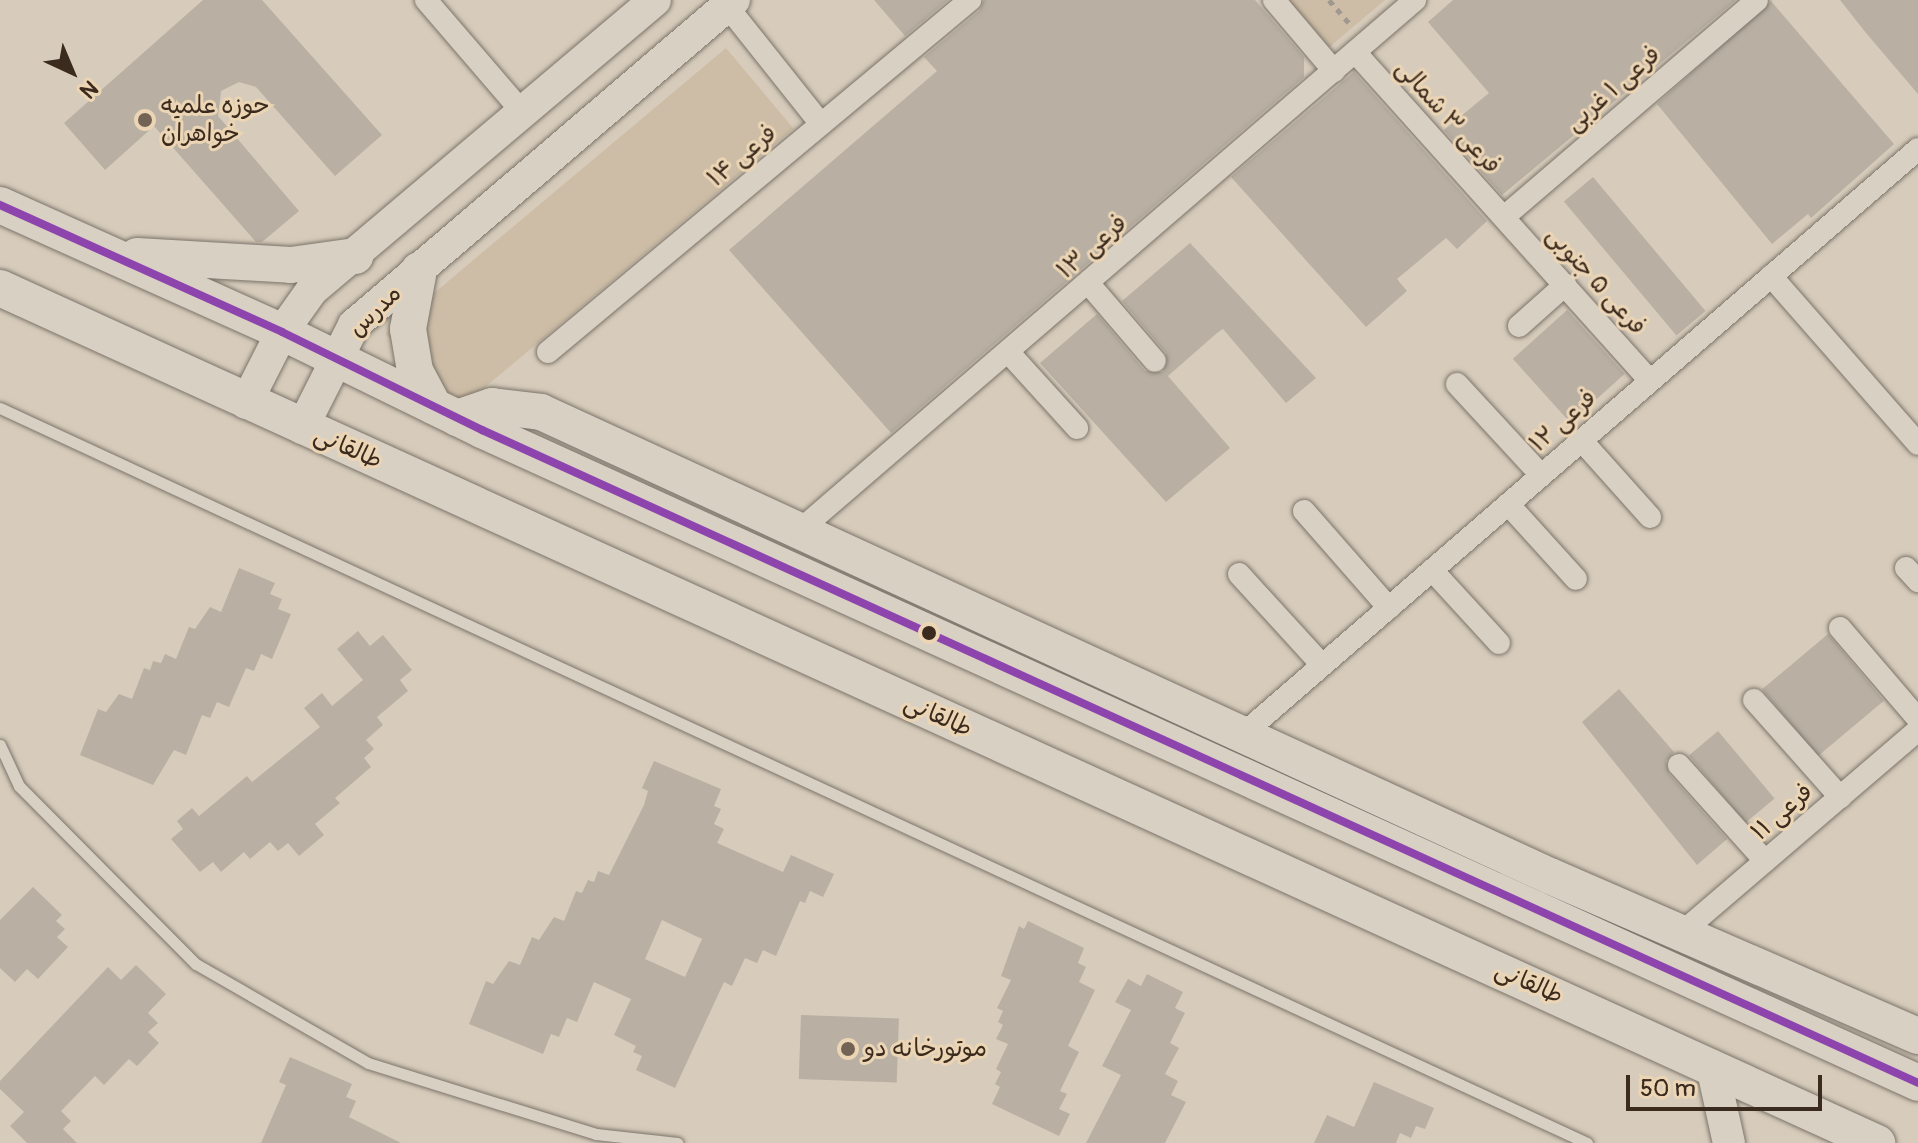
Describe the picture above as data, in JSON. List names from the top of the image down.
{
  "streets": {
    "main road": ["مدرس", "طالقانی"],
    "street": [
      "فرعی ۱ غربی",
      "فرعی ۳ شمالی",
      "فرعی ۱۴",
      "فرعی ۱۳",
      "فرعی ۵ جنوبی",
      "فرعی ۱۲",
      "فرعی ۱۱"
    ]
  },
  "crossings": [
    ["فرعی ۱ غربی", "فرعی ۳ شمالی"],
    ["فرعی ۱ غربی", "فرعی ۵ جنوبی"],
    ["فرعی ۳ شمالی", "فرعی ۱۳"],
    ["فرعی ۳ شمالی", "فرعی ۵ جنوبی"],
    ["فرعی ۵ جنوبی", "فرعی ۱۲"],
    ["مدرس", "طالقانی"]
  ],
  "places": ["حوزه علمیه خواهران", "موتورخانه دو"],
  "scale_bar": "50 m",
  "north": "bottom right"
}
